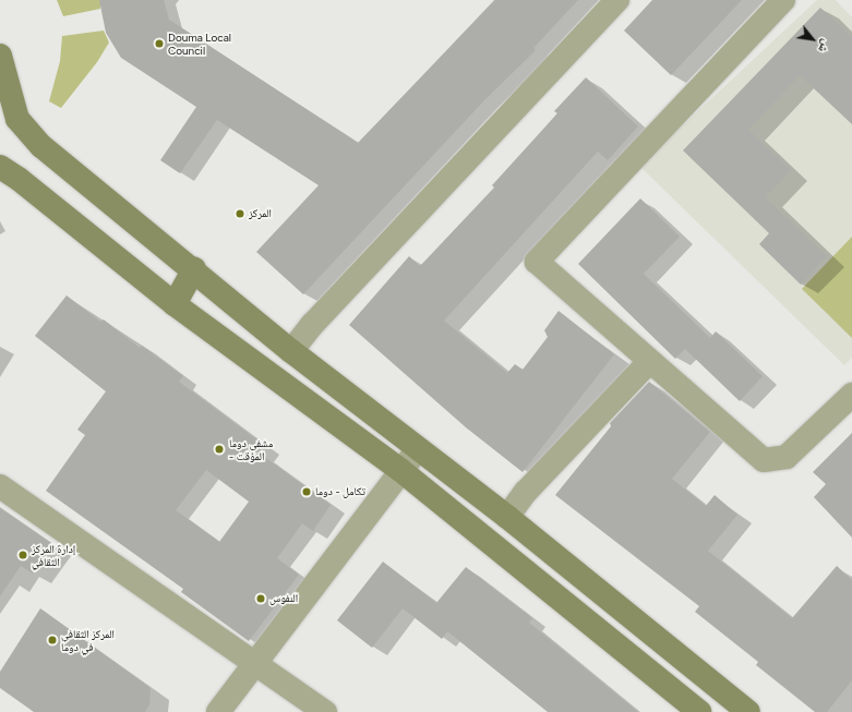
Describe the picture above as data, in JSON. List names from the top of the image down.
{
  "places": [
    "Douma Local Council",
    "المركز",
    "مشفى دوما - المؤقت",
    "تكامل - دوما",
    "إدارة المركز الثقافي",
    "النفوس",
    "المركز الثقافي في دوما"
  ],
  "north": "bottom right"
}
